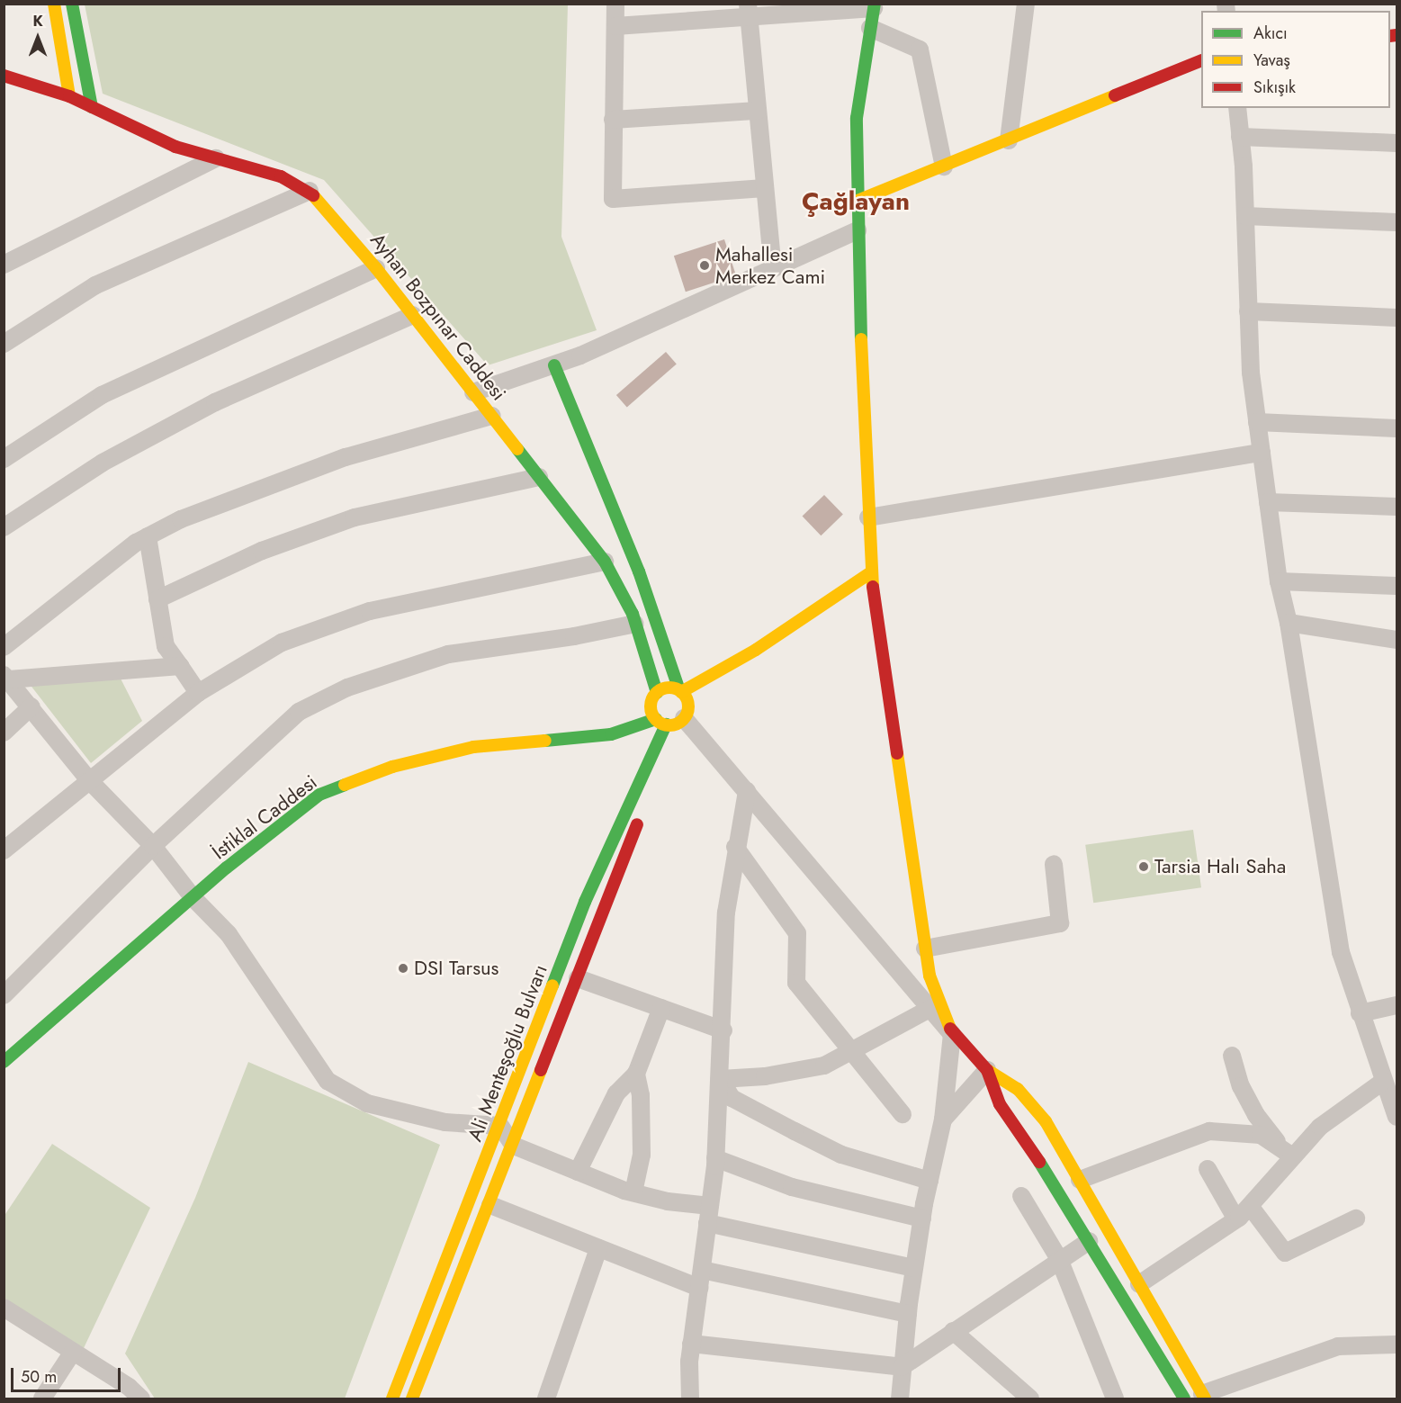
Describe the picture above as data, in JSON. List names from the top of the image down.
{
  "streets": {
    "street": ["Ayhan Bozpınar Caddesi", "İstiklal Caddesi", "Ali Menteşoğlu Bulvarı"]
  },
  "crossings": [
    ["Ayhan Bozpınar Caddesi", "İstiklal Caddesi"],
    ["Ayhan Bozpınar Caddesi", "Ali Menteşoğlu Bulvarı"],
    ["İstiklal Caddesi", "Ali Menteşoğlu Bulvarı"]
  ],
  "districts": ["Çağlayan"],
  "places": ["Mahallesi Merkez Cami", "Tarsia Halı Saha", "DSI Tarsus"],
  "legend": ["Akıcı", "Yavaş", "Sıkışık"],
  "scale_bar": "50 m",
  "north": "top"
}
